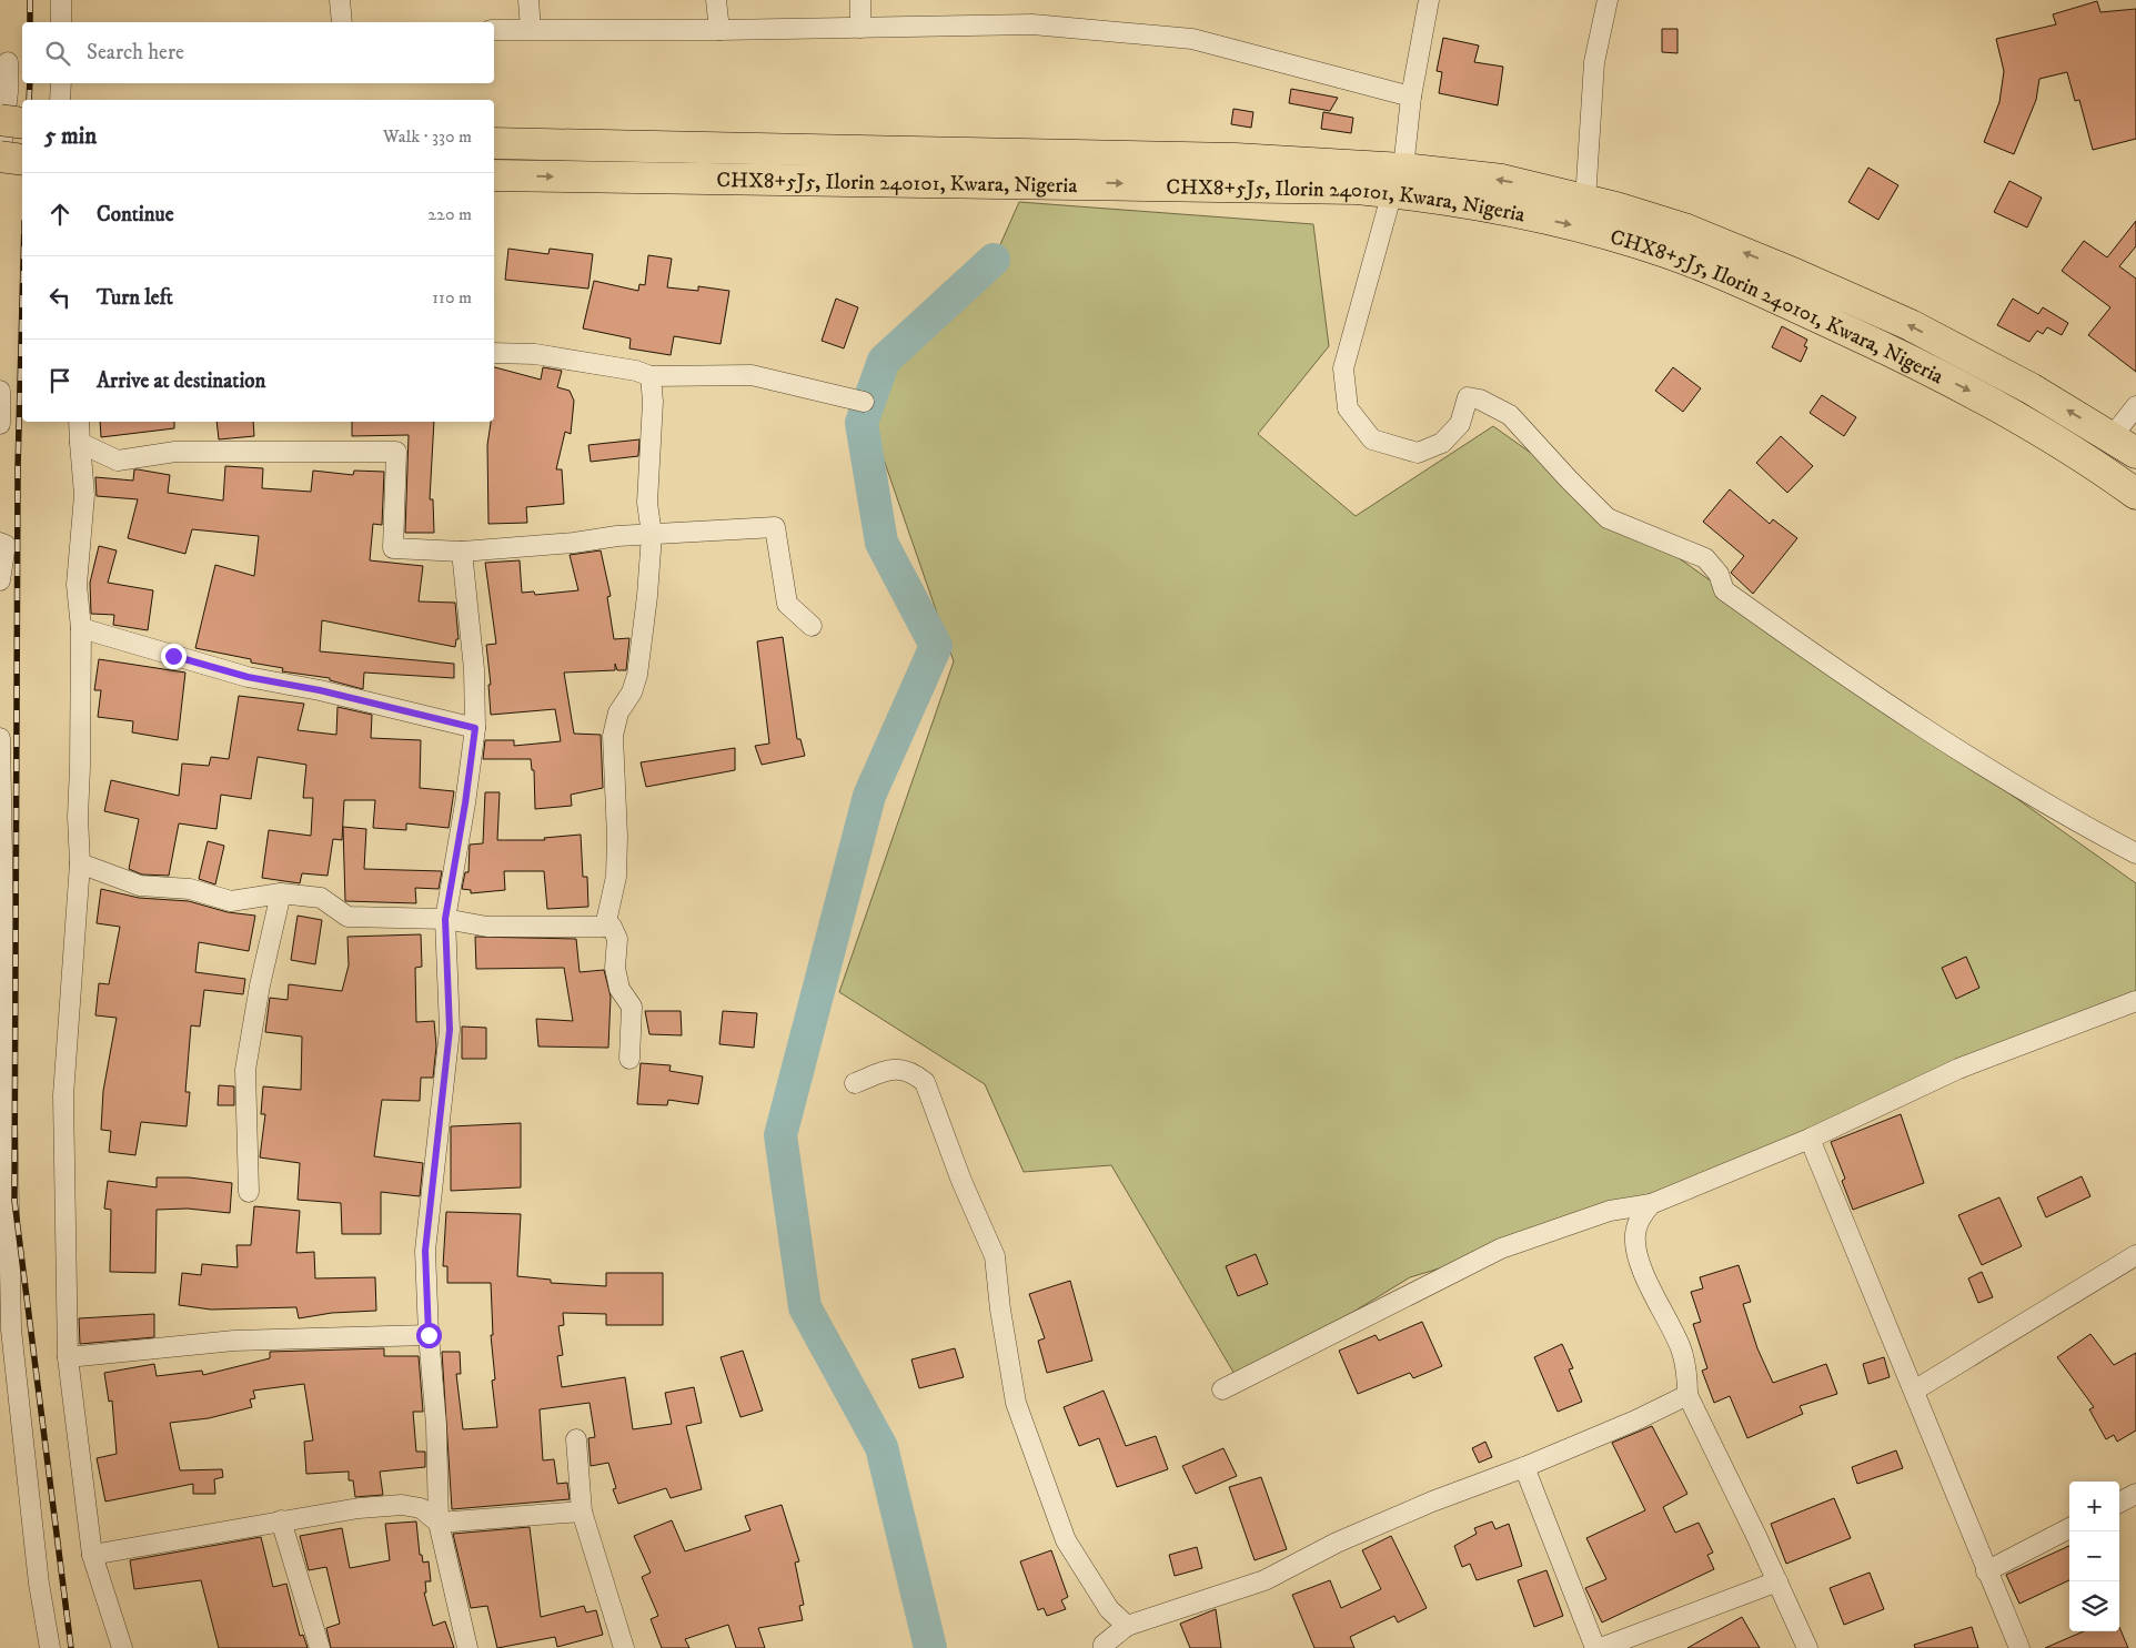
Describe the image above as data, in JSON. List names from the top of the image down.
{
  "streets": {
    "main road": ["CHX8+5J5, Ilorin 240101, Kwara, Nigeria"]
  },
  "page": {
    "search": "Search here",
    "heading": ["5 min", "Walk · 330 m"],
    "list": [
      ["Continue", "220 m"],
      ["Turn left", "110 m"],
      "Arrive at destination"
    ],
    "map_buttons": ["+", "−"]
  }
}
